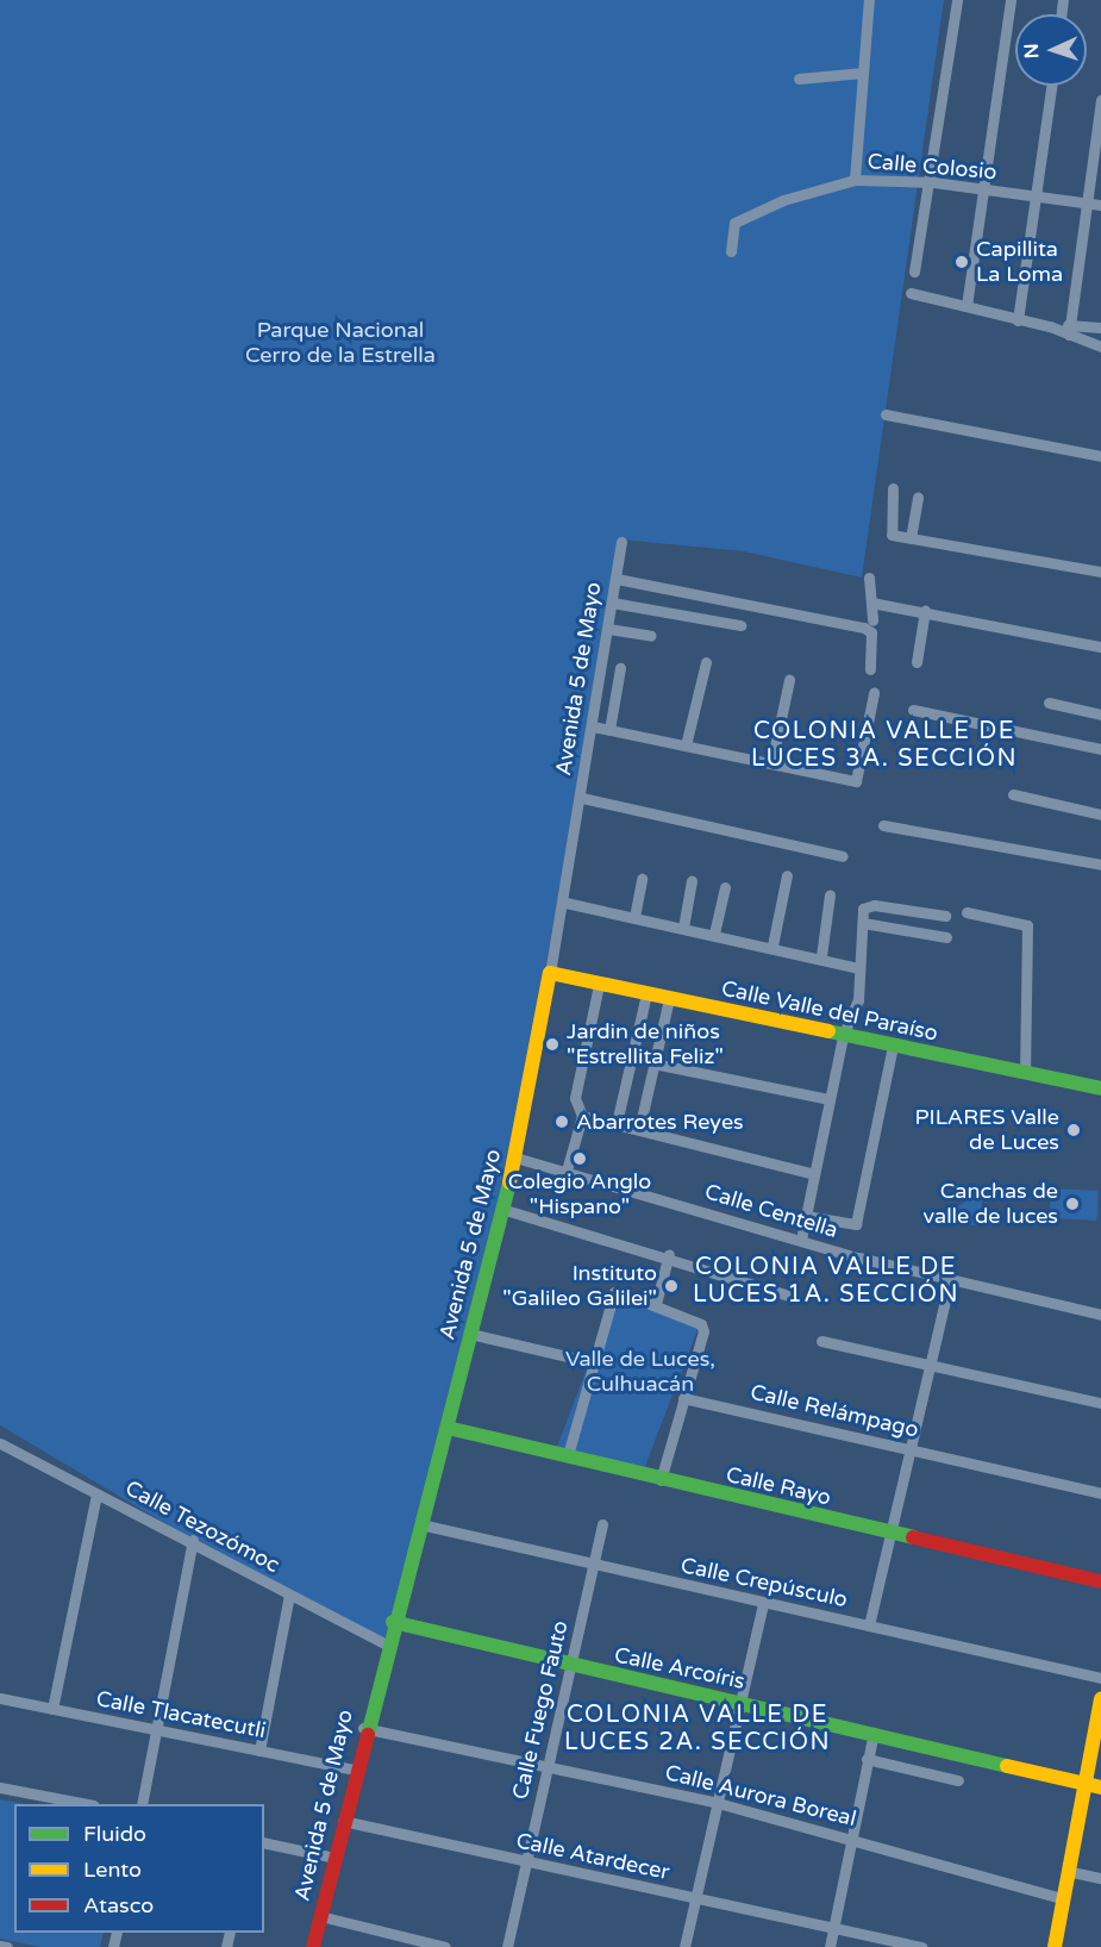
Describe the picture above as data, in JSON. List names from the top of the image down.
{
  "streets": {
    "street": [
      "Calle Colosio",
      "Avenida 5 de Mayo",
      "Calle Valle del Paraíso",
      "Calle Centella",
      "Calle Relámpago",
      "Calle Rayo",
      "Calle Tezozómoc",
      "Calle Crepúsculo",
      "Calle Arcoíris",
      "Calle Fuego Fauto",
      "Calle Tlacatecutli",
      "Calle Aurora Boreal",
      "Calle Atardecer"
    ]
  },
  "crossings": [
    ["Avenida 5 de Mayo", "Calle Valle del Paraíso"],
    ["Avenida 5 de Mayo", "Calle Centella"],
    ["Avenida 5 de Mayo", "Calle Rayo"],
    ["Avenida 5 de Mayo", "Calle Tezozómoc"],
    ["Avenida 5 de Mayo", "Calle Crepúsculo"],
    ["Avenida 5 de Mayo", "Calle Arcoíris"],
    ["Avenida 5 de Mayo", "Calle Tlacatecutli"],
    ["Avenida 5 de Mayo", "Calle Aurora Boreal"],
    ["Avenida 5 de Mayo", "Calle Atardecer"],
    ["Calle Crepúsculo", "Calle Fuego Fauto"],
    ["Calle Arcoíris", "Calle Fuego Fauto"],
    ["Calle Fuego Fauto", "Calle Aurora Boreal"],
    ["Calle Fuego Fauto", "Calle Atardecer"]
  ],
  "districts": ["COLONIA VALLE DE LUCES 3A. SECCIÓN", "COLONIA VALLE DE LUCES 1A. SECCIÓN", "COLONIA VALLE DE LUCES 2A. SECCIÓN"],
  "parks": ["Parque Nacional Cerro de la Estrella", "Valle de Luces, Culhuacán"],
  "places": [
    "Capillita La Loma",
    "Jardin de niños \"Estrellita Feliz\"",
    "Abarrotes Reyes",
    "PILARES Valle de Luces",
    "Colegio Anglo \"Hispano\"",
    "Canchas de valle de luces",
    "Instituto \"Galileo Galilei\""
  ],
  "legend": ["Fluido", "Lento", "Atasco"],
  "north": "left"
}
